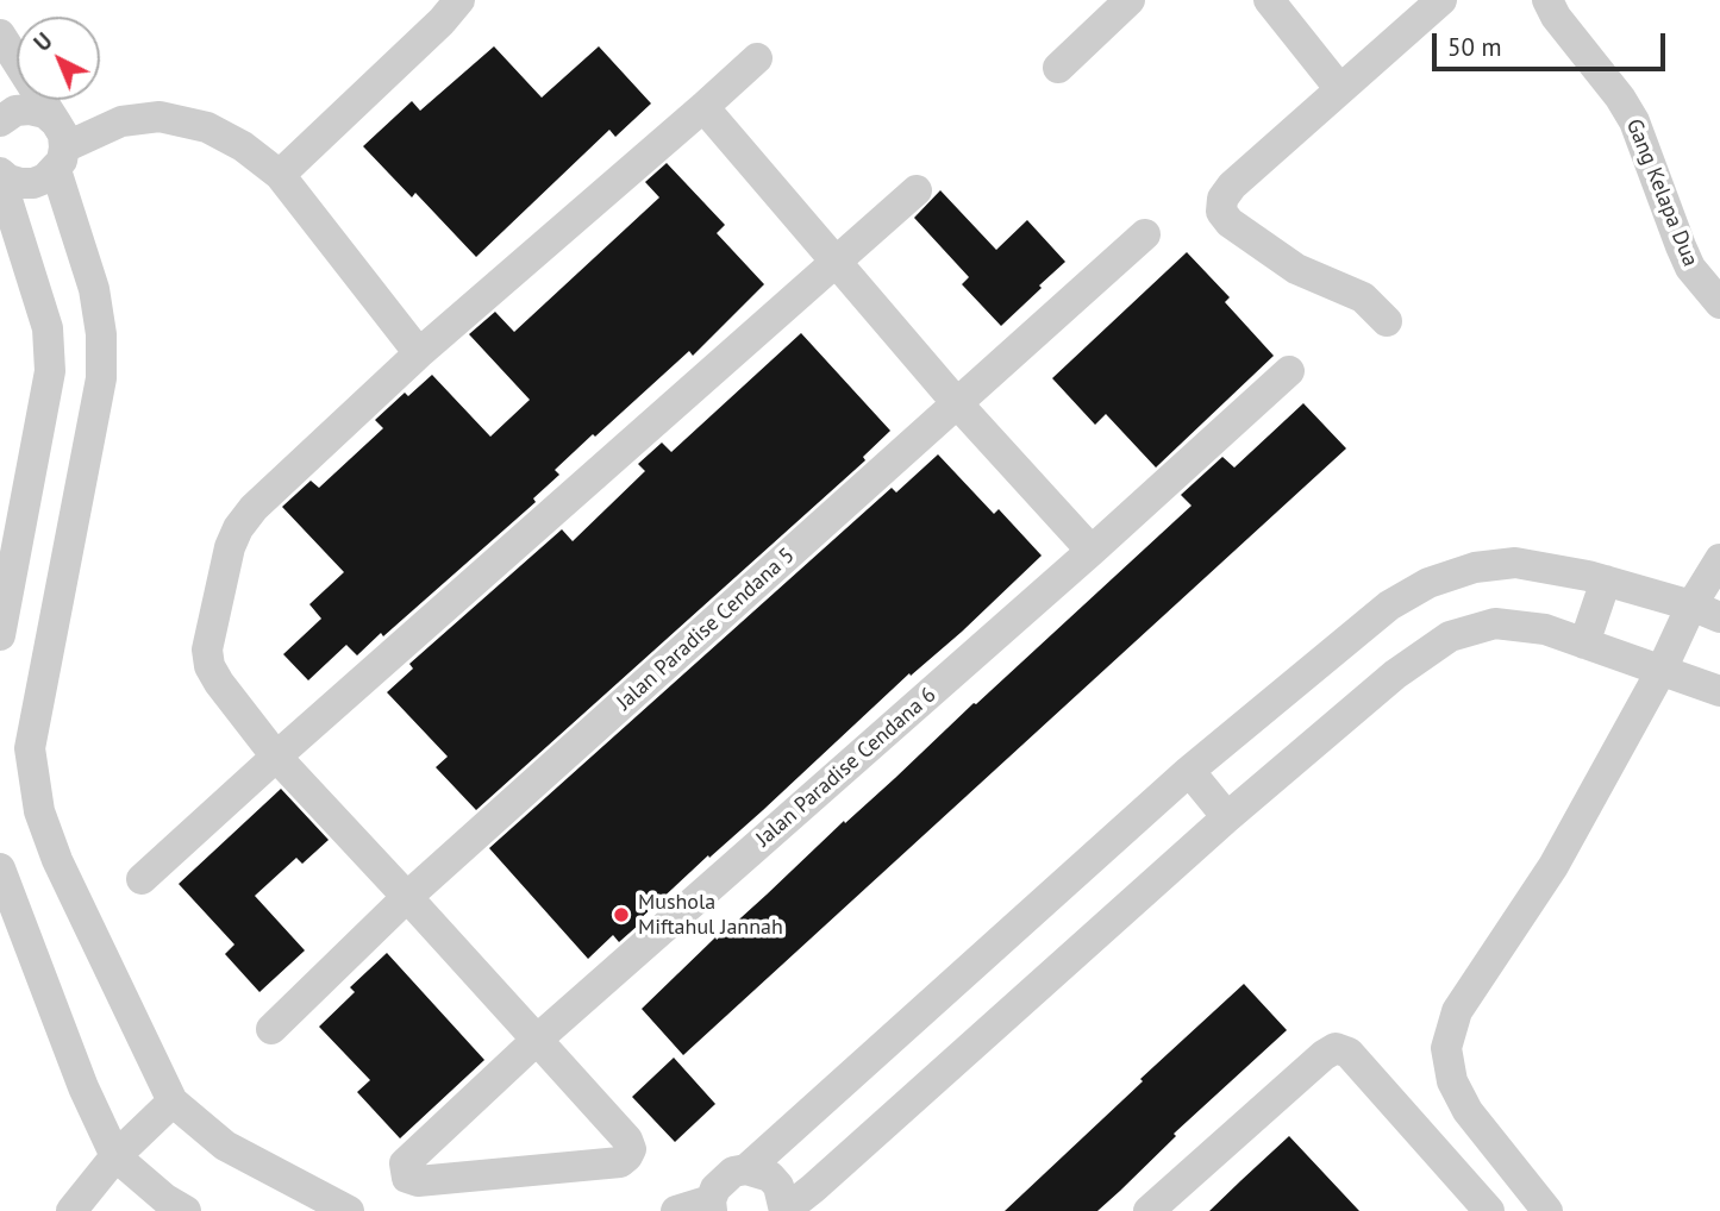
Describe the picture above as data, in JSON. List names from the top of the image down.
{
  "streets": {
    "street": ["Gang Kelapa Dua", "Jalan Paradise Cendana 5", "Jalan Paradise Cendana 6"]
  },
  "places": ["Mushola Miftahul Jannah"],
  "scale_bar": "50 m",
  "north": "top left"
}
